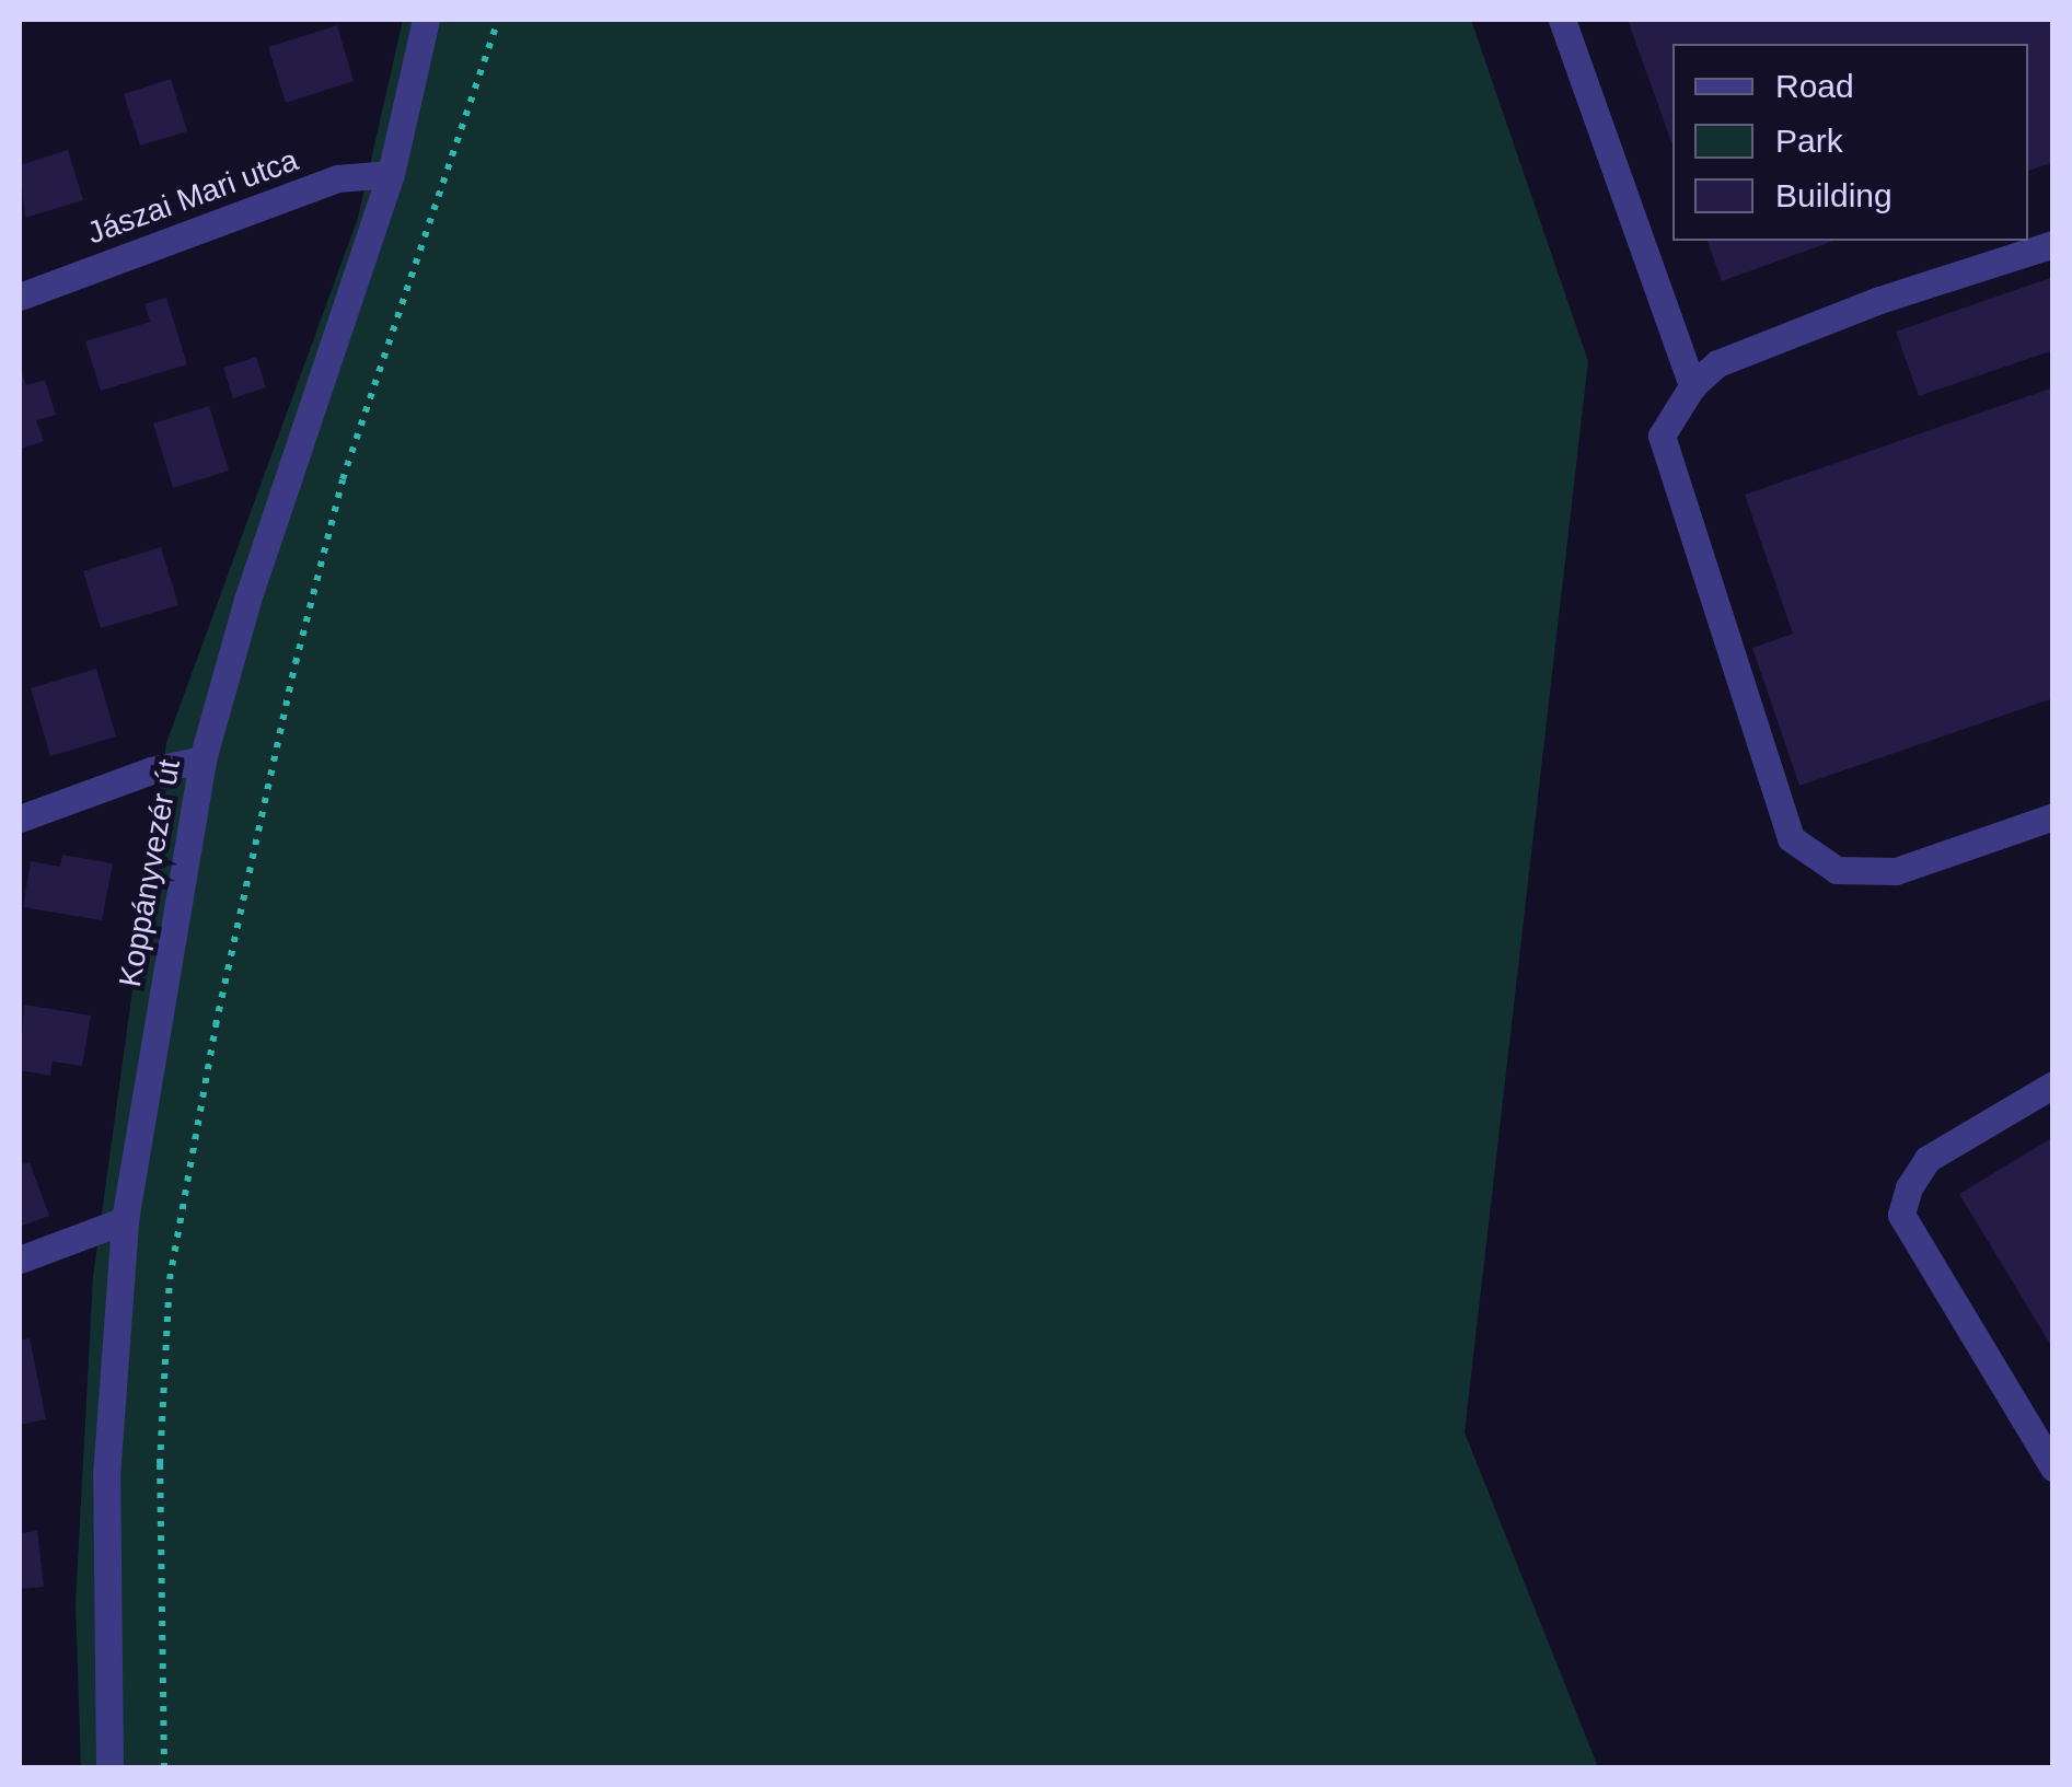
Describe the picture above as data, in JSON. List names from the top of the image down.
{
  "streets": {
    "street": ["Jászai Mari utca", "Koppányvezér út"]
  },
  "crossings": [
    ["Jászai Mari utca", "Koppányvezér út"]
  ],
  "legend": ["Road", "Park", "Building"]
}
